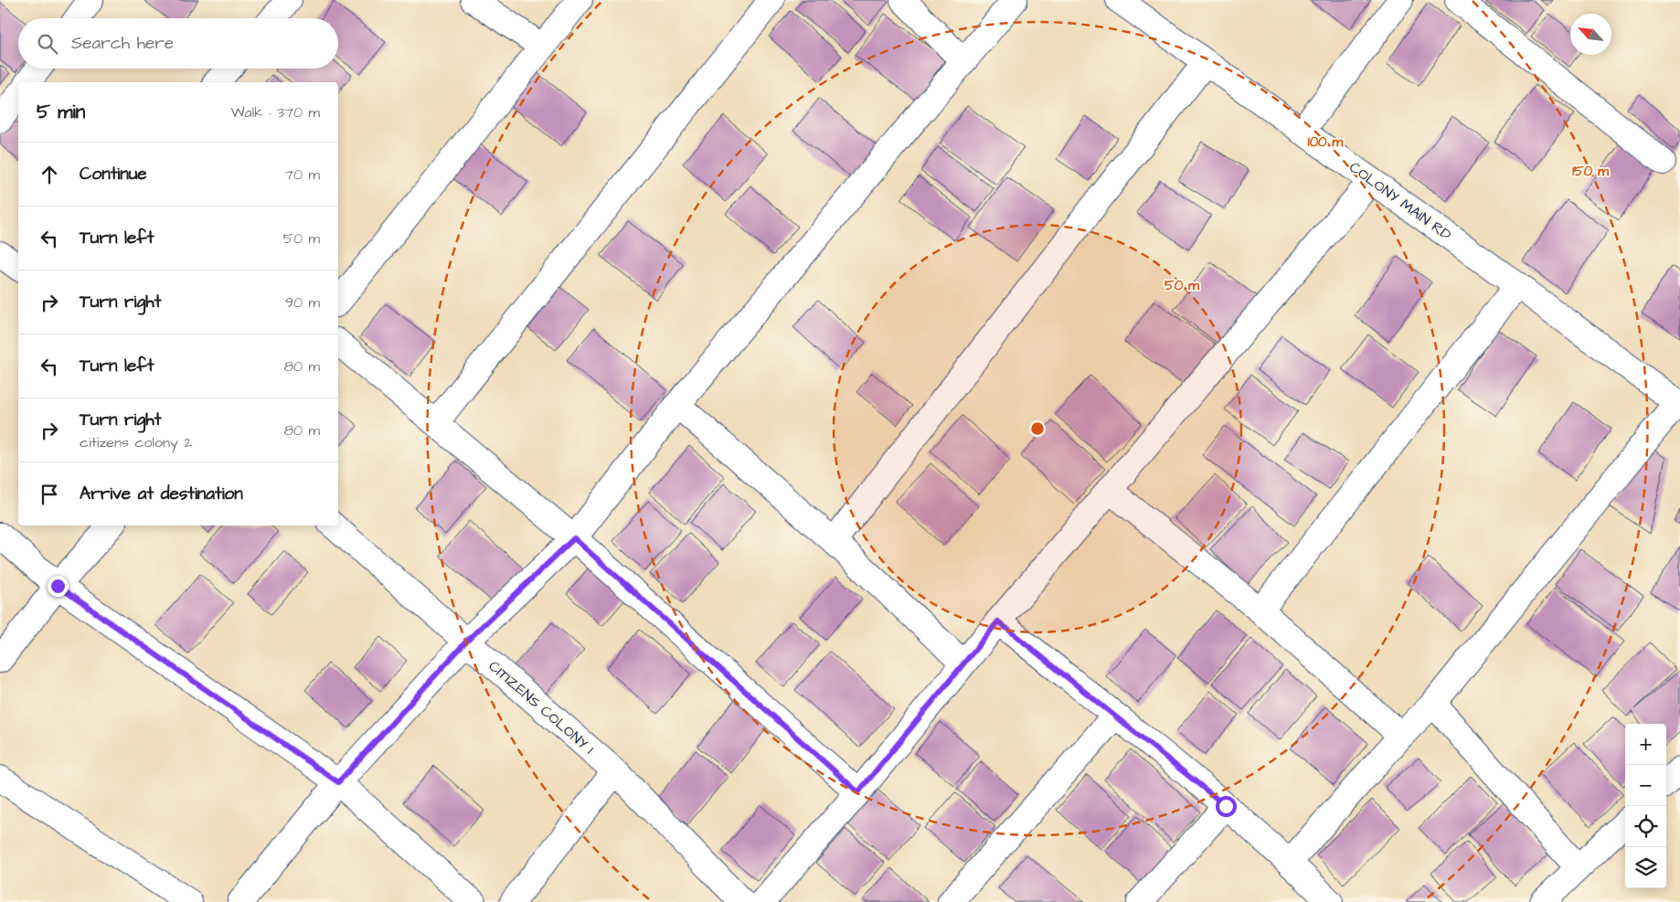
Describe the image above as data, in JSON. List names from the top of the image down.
{
  "streets": {
    "street": ["COLONY MAIN RD", "CITIZENS COLONY 1"]
  },
  "north": "top left",
  "page": {
    "search": "Search here",
    "heading": ["5 min", "Walk · 370 m"],
    "list": [
      ["Continue", "70 m"],
      ["Turn left", "50 m"],
      ["Turn right", "90 m"],
      ["Turn left", "80 m"],
      ["Turn right", "citizens colony 2", "80 m"],
      "Arrive at destination"
    ],
    "map_buttons": ["+", "−"]
  },
  "rings": ["100 m", "150 m", "50 m"]
}
